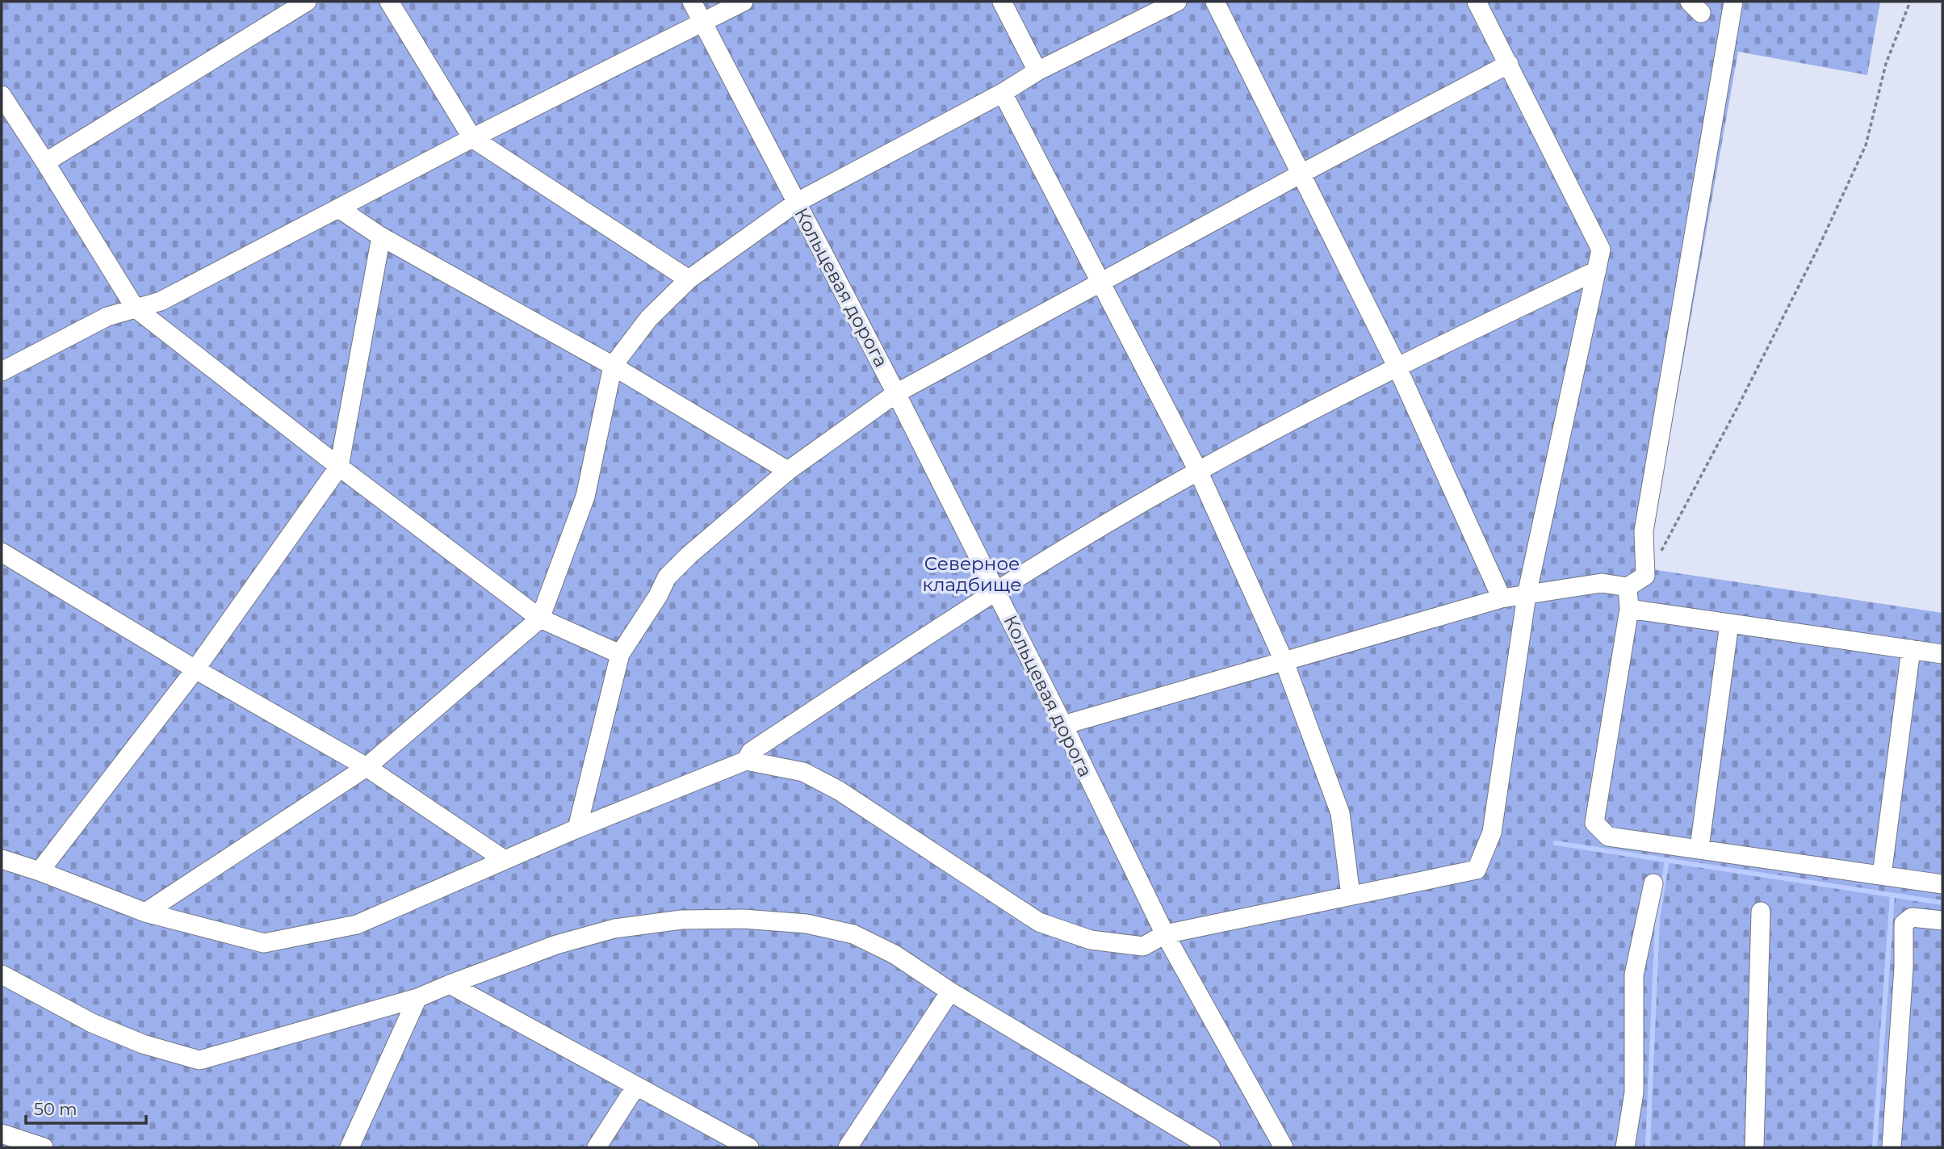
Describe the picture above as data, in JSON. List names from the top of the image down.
{
  "streets": {
    "lane": ["Кольцевая дорога"]
  },
  "parks": ["Северное кладбище"],
  "scale_bar": "50 m"
}
